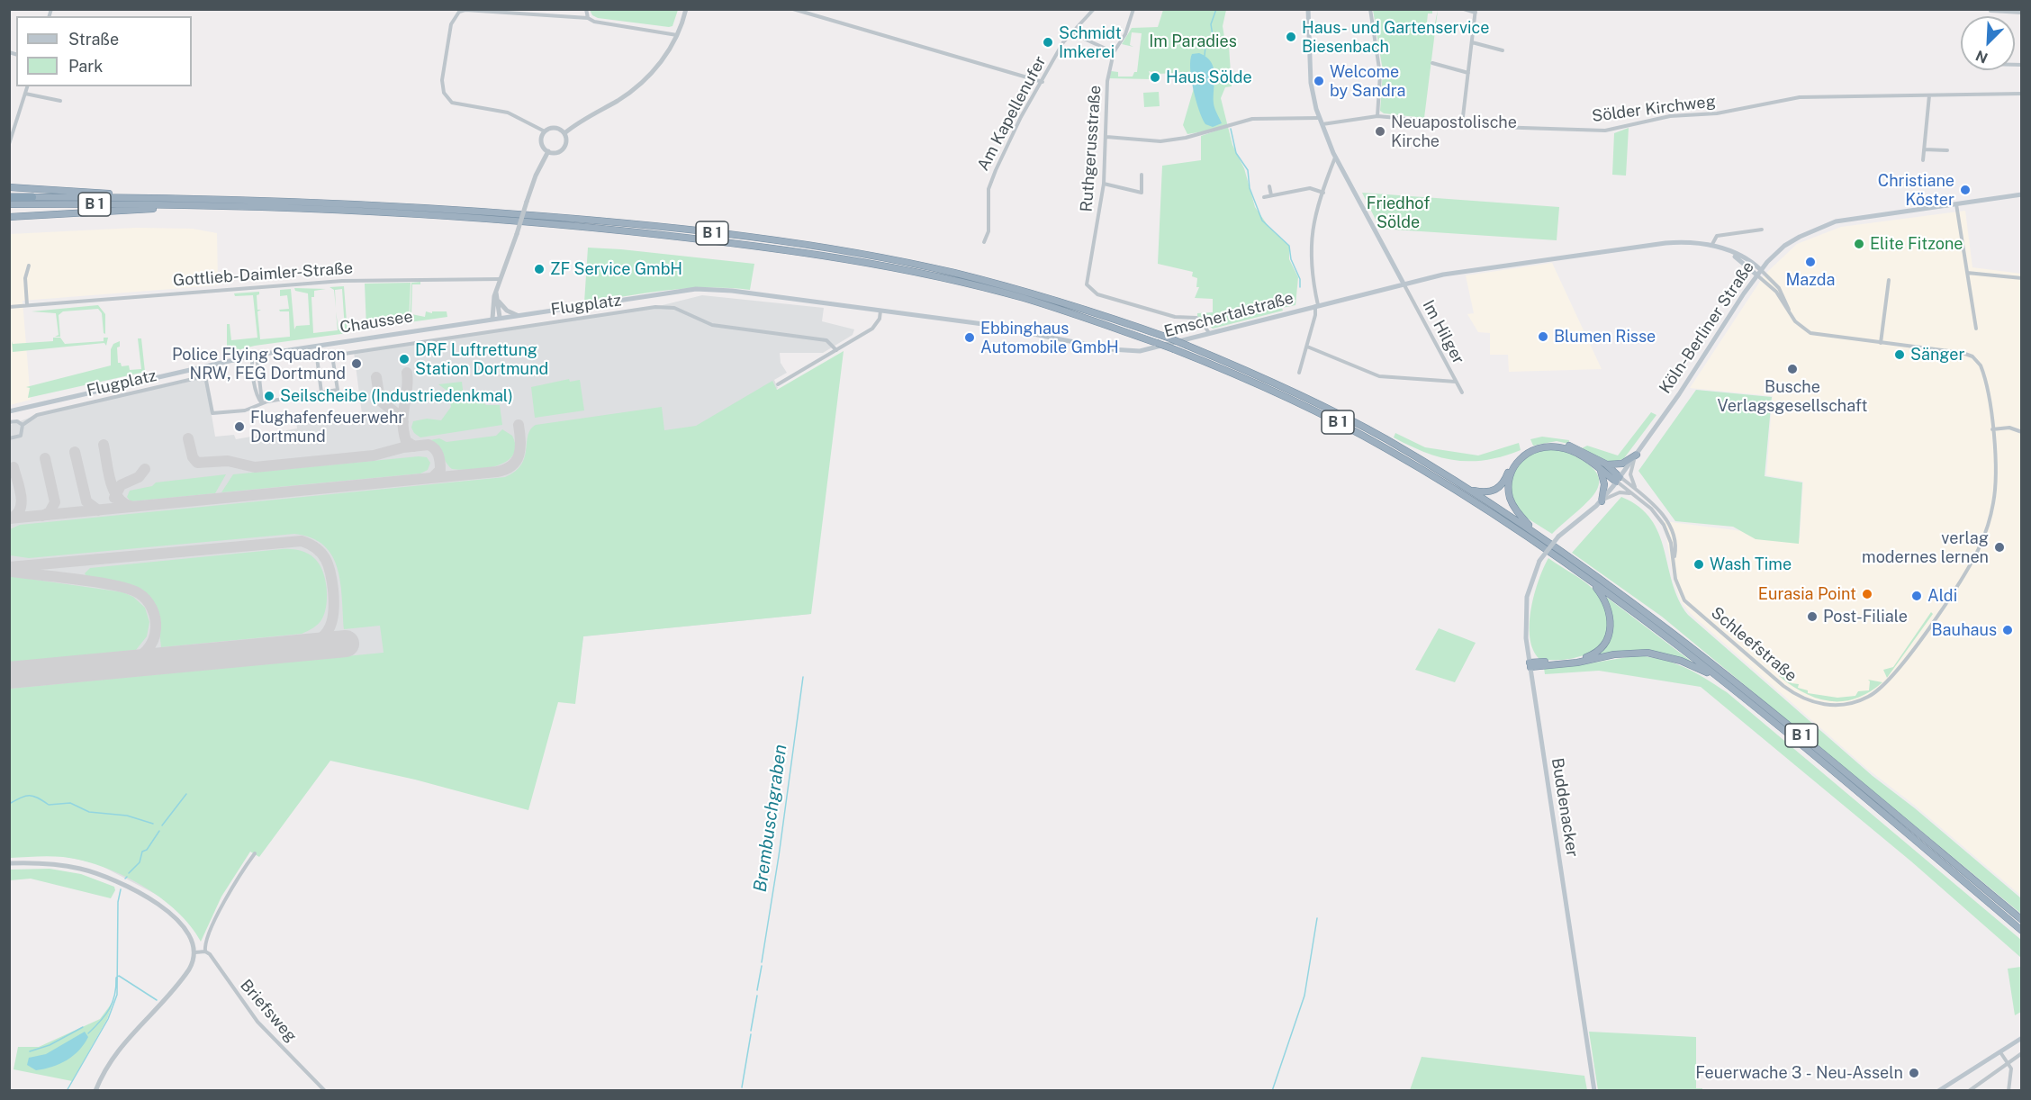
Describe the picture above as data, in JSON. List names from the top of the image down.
{
  "streets": {
    "highway": ["B 1"],
    "main road": [
      "Emschertalstraße",
      "Chaussee",
      "Köln-Berliner Straße",
      "Buddenacker"
    ],
    "street": [
      "Sölder Kirchweg",
      "Am Kapellenufer",
      "Ruthgerusstraße",
      "Gottlieb-Daimler-Straße",
      "Flugplatz",
      "Im Hilger",
      "Schleefstraße",
      "Briefsweg"
    ]
  },
  "crossings": [
    ["Ruthgerusstraße", "Emschertalstraße"],
    ["Emschertalstraße", "Chaussee"],
    ["Emschertalstraße", "Köln-Berliner Straße"],
    ["Emschertalstraße", "Im Hilger"],
    ["Emschertalstraße", "Schleefstraße"],
    ["Köln-Berliner Straße", "Schleefstraße"],
    ["Köln-Berliner Straße", "Buddenacker"]
  ],
  "water": ["Brembuschgraben"],
  "parks": ["Im Paradies", "Friedhof Sölde"],
  "places": [
    "Haus- und Gartenservice Biesenbach",
    "Schmidt Imkerei",
    "Haus Sölde",
    "Welcome by Sandra",
    "Neuapostolische Kirche",
    "Christiane Köster",
    "Elite Fitzone",
    "Mazda",
    "ZF Service GmbH",
    "Blumen Risse",
    "Ebbinghaus Automobile GmbH",
    "Sänger",
    "DRF Luftrettung Station Dortmund",
    "Police Flying Squadron NRW, FEG Dortmund",
    "Busche Verlagsgesellschaft",
    "Seilscheibe (Industriedenkmal)",
    "Flughafenfeuerwehr Dortmund",
    "verlag modernes lernen",
    "Wash Time",
    "Eurasia Point",
    "Aldi",
    "Post-Filiale",
    "Bauhaus",
    "Feuerwache 3 - Neu-Asseln"
  ],
  "legend": ["Straße", "Park"],
  "north": "bottom left"
}
